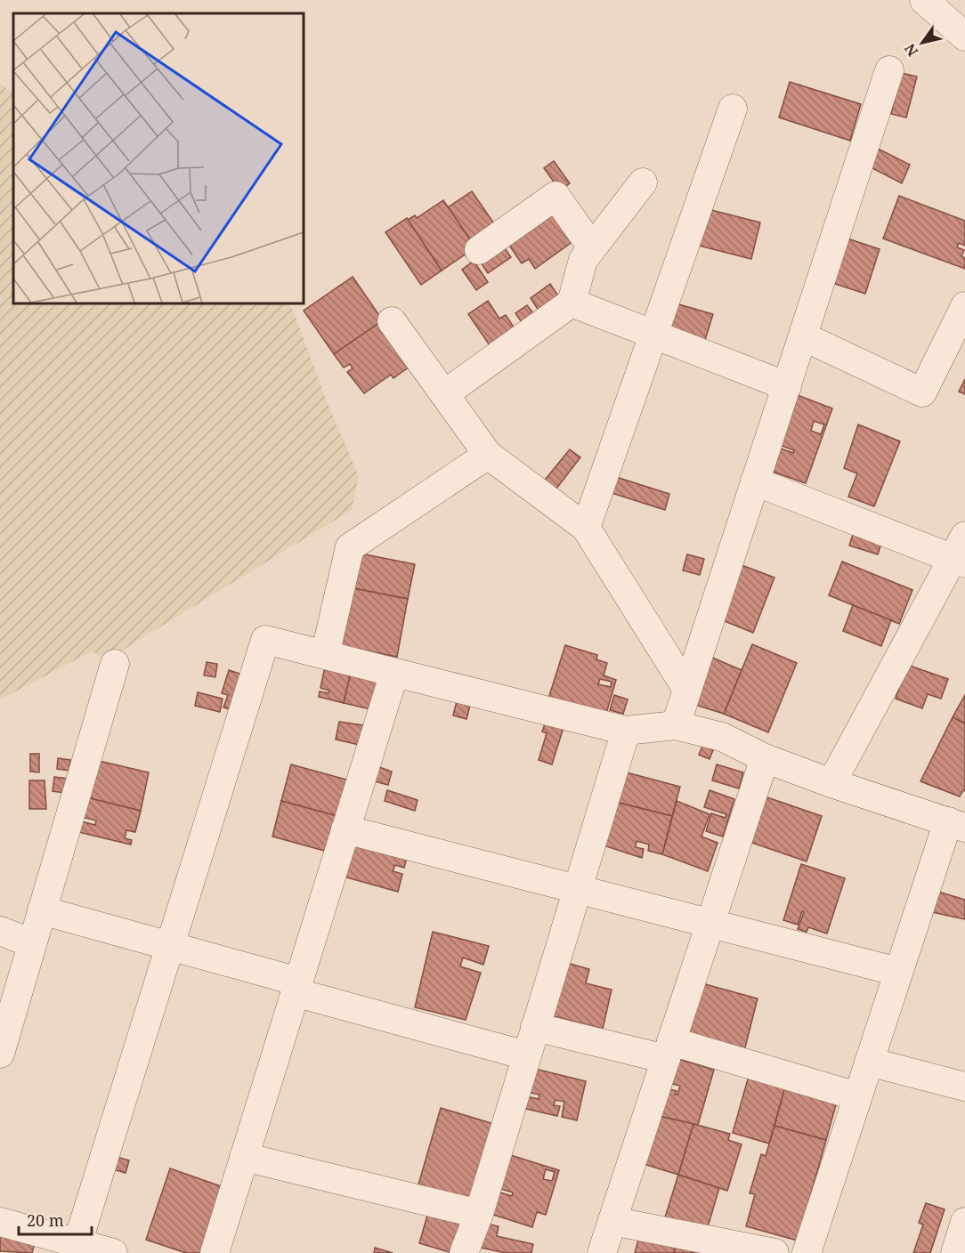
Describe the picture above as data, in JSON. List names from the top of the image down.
{
  "scale_bar": "20 m",
  "north": "bottom left"
}
